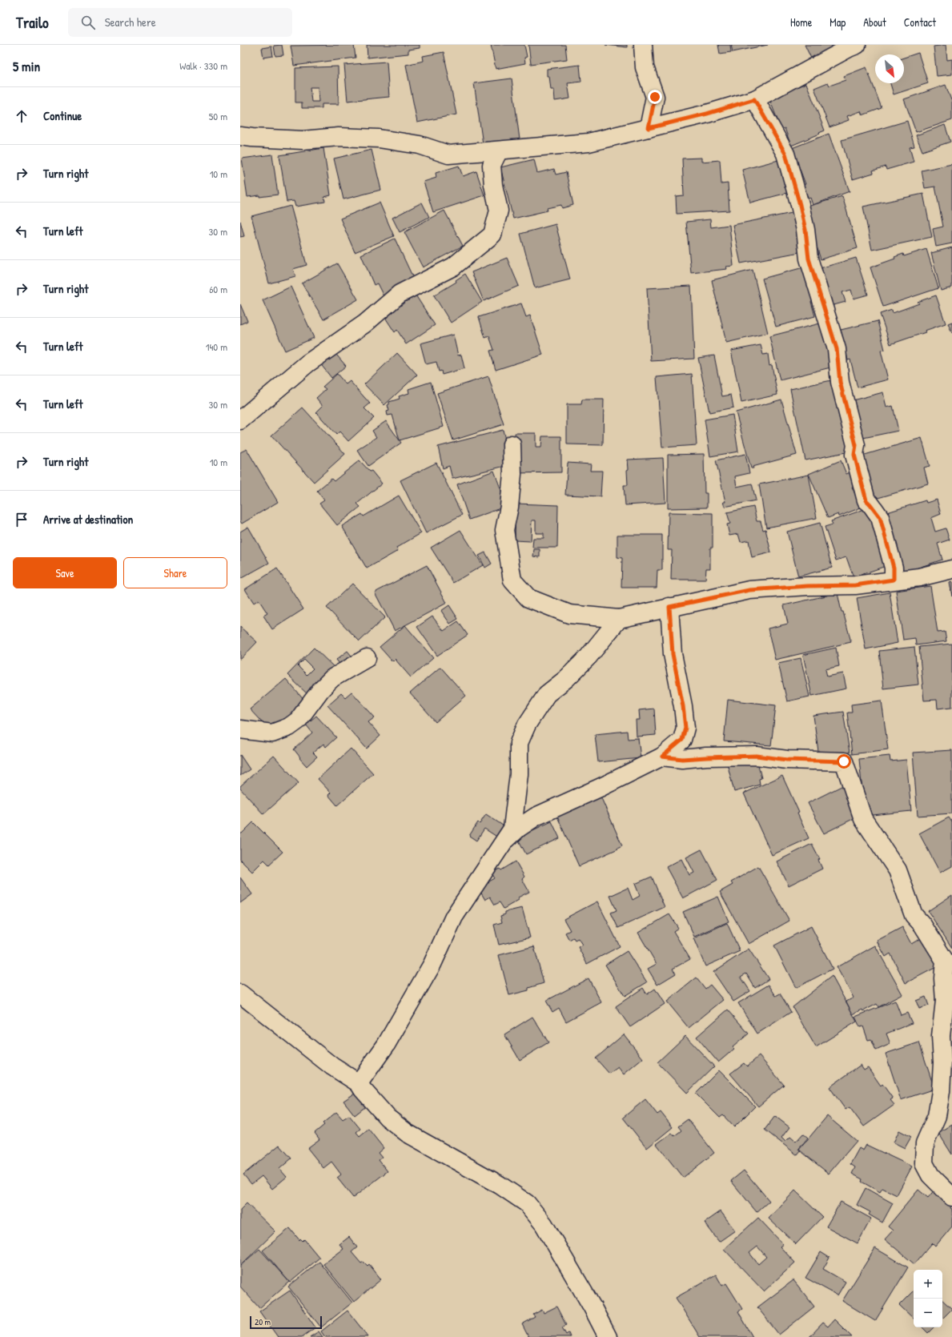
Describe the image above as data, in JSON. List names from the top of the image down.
{
  "scale_bar": "20 m",
  "north": "bottom right",
  "page": {
    "header": "Trailo",
    "search": "Search here",
    "nav": [
      "Home",
      "Map",
      "About",
      "Contact"
    ],
    "heading": ["5 min", "Walk · 330 m"],
    "list": [
      ["Continue", "50 m"],
      ["Turn right", "10 m"],
      ["Turn left", "30 m"],
      ["Turn right", "60 m"],
      ["Turn left", "140 m"],
      ["Turn left", "30 m"],
      ["Turn right", "10 m"],
      "Arrive at destination"
    ],
    "buttons": ["Save", "Share"],
    "map_buttons": ["+", "−"],
    "scale": "20 m"
  }
}
